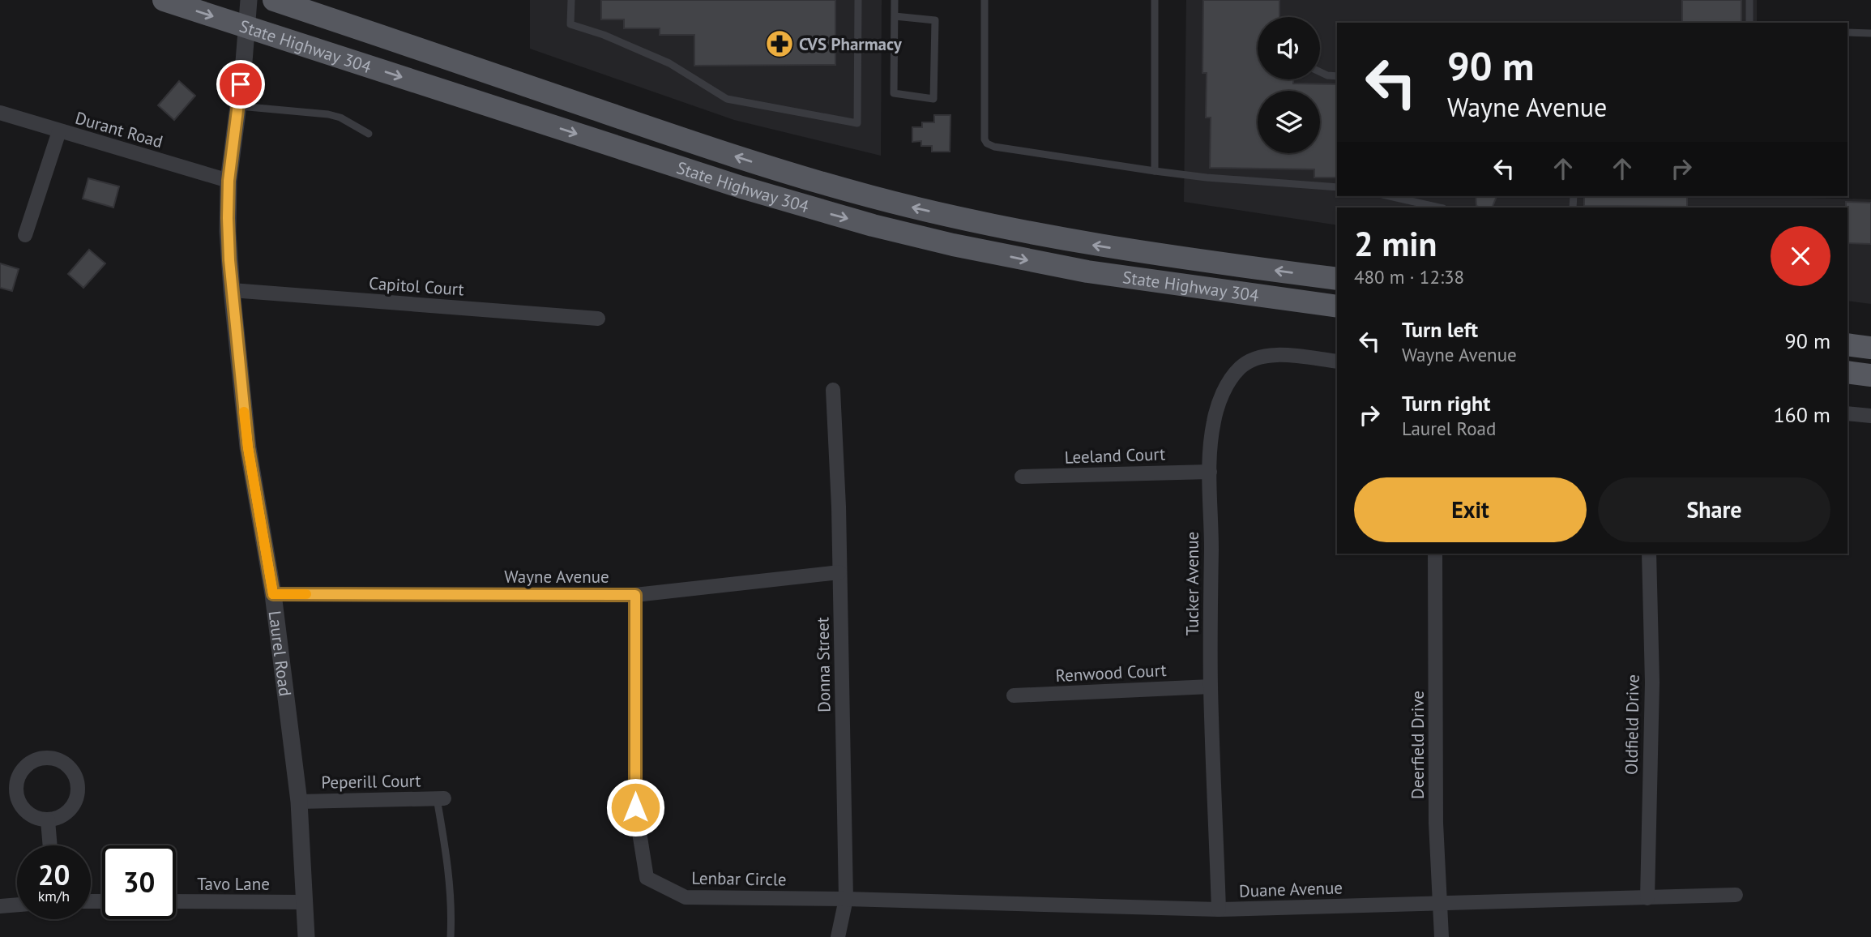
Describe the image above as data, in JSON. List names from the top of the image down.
{
  "streets": {
    "main road": ["State Highway 304"],
    "street": [
      "Durant Road",
      "Capitol Court",
      "Leeland Court",
      "Wayne Avenue",
      "Tucker Avenue",
      "Laurel Road",
      "Donna Street",
      "Renwood Court",
      "Oldfield Drive",
      "Deerfield Drive",
      "Peperill Court",
      "Lenbar Circle",
      "Tavo Lane",
      "Duane Avenue"
    ]
  },
  "crossings": [
    ["State Highway 304", "Laurel Road"],
    ["Durant Road", "Laurel Road"],
    ["Capitol Court", "Laurel Road"],
    ["Leeland Court", "Tucker Avenue"],
    ["Wayne Avenue", "Laurel Road"],
    ["Wayne Avenue", "Donna Street"],
    ["Wayne Avenue", "Lenbar Circle"],
    ["Tucker Avenue", "Renwood Court"],
    ["Tucker Avenue", "Duane Avenue"],
    ["Laurel Road", "Peperill Court"],
    ["Laurel Road", "Tavo Lane"],
    ["Donna Street", "Lenbar Circle"],
    ["Donna Street", "Duane Avenue"],
    ["Oldfield Drive", "Duane Avenue"],
    ["Deerfield Drive", "Duane Avenue"],
    ["Lenbar Circle", "Duane Avenue"]
  ],
  "places": {
    "pharmacy": ["CVS Pharmacy"]
  },
  "page": {
    "turn": ["90 m", "Wayne Avenue"],
    "heading": ["2 min", "480 m · 12:38"],
    "list": [
      {
        "name": "Turn left",
        "note": "Wayne Avenue",
        "value": "90 m"
      },
      {
        "name": "Turn right",
        "note": "Laurel Road",
        "value": "160 m"
      }
    ],
    "buttons": ["Exit", "Share"],
    "speed": "20 km/h",
    "limit": "30"
  }
}
